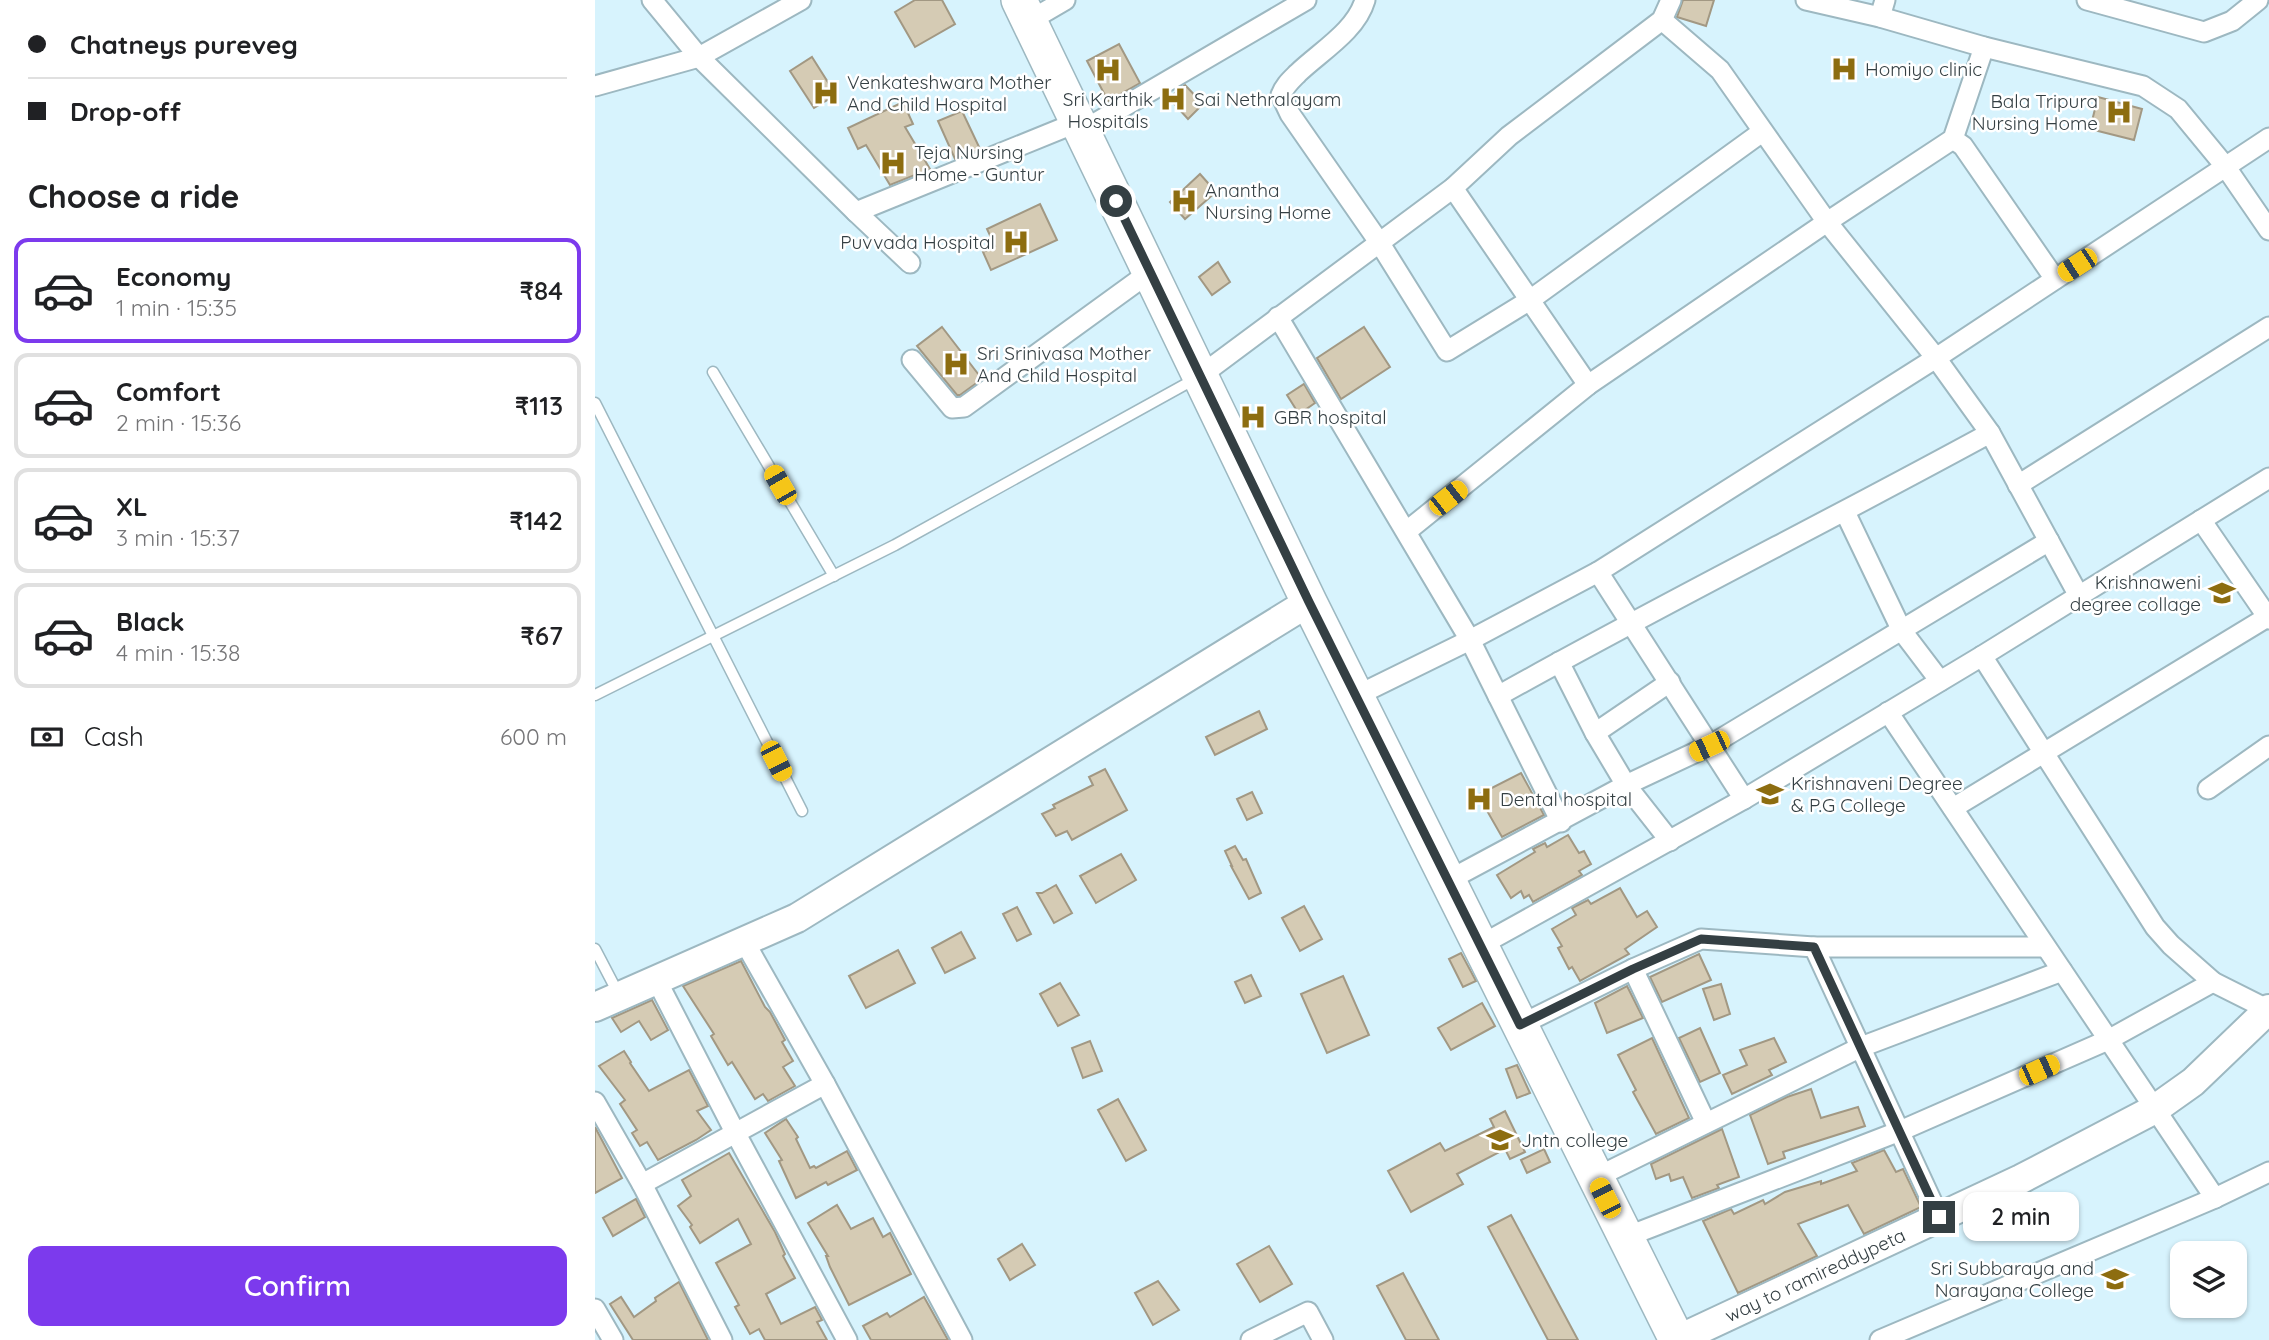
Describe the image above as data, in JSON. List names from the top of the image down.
{
  "streets": {
    "street": ["way to ramireddypeta"]
  },
  "places": {
    "hospital": [
      "Homiyo clinic",
      "Sri Karthik Hospitals",
      "Venkateshwara Mother And Child Hospital",
      "Sai Nethralayam",
      "Bala Tripura Nursing Home",
      "Teja Nursing Home - Guntur",
      "Anantha Nursing Home",
      "Puvvada Hospital",
      "Sri Srinivasa Mother And Child Hospital",
      "GBR hospital",
      "Dental hospital"
    ],
    "school or university": [
      "Krishnaweni degree collage",
      "Krishnaveni Degree & P.G College",
      "Jntn college",
      "Sri Subbaraya and Narayana College"
    ]
  },
  "page": {
    "banner": ["Chatneys pureveg", "Drop-off"],
    "heading": "Choose a ride",
    "list": [
      {
        "name": "Economy",
        "note": "1 min · 15:35",
        "value": "₹84"
      },
      {
        "name": "Comfort",
        "note": "2 min · 15:36",
        "value": "₹113"
      },
      {
        "name": "XL",
        "note": "3 min · 15:37",
        "value": "₹142"
      },
      {
        "name": "Black",
        "note": "4 min · 15:38",
        "value": "₹67"
      }
    ],
    "pay": ["Cash", "600 m"],
    "bubble": "2 min",
    "buttons": "Confirm"
  }
}
